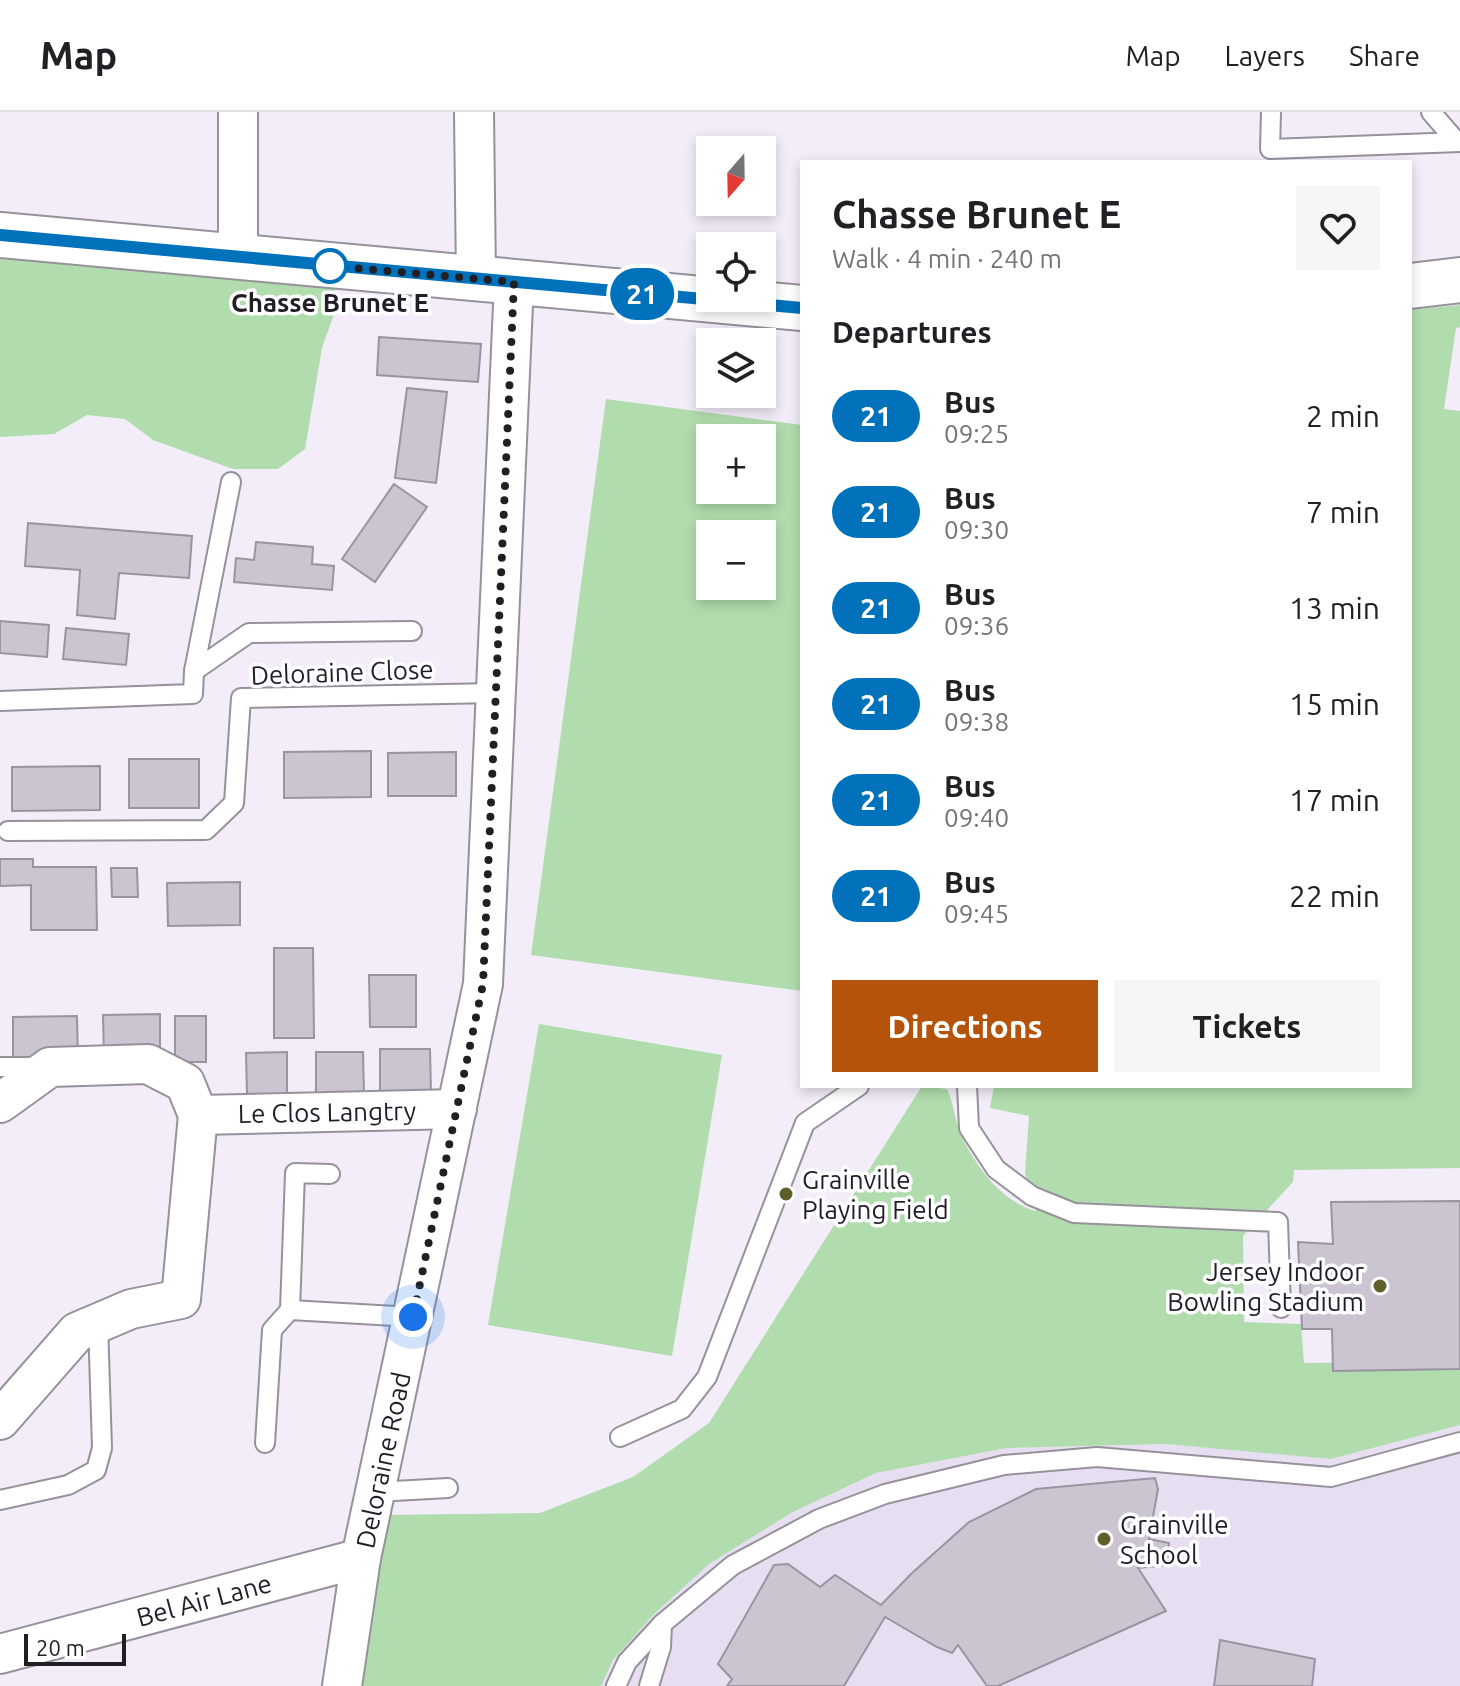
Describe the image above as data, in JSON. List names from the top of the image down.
{
  "streets": {
    "street": ["Le Clos Langtry", "Deloraine Road", "Bel Air Lane"],
    "lane": ["Deloraine Close"]
  },
  "crossings": [
    ["Deloraine Close", "Deloraine Road"],
    ["Le Clos Langtry", "Deloraine Road"],
    ["Deloraine Road", "Bel Air Lane"]
  ],
  "places": [
    "Chasse Brunet E",
    "Grainville Playing Field",
    "Jersey Indoor Bowling Stadium",
    "Grainville School"
  ],
  "lines": ["bus line 21"],
  "scale_bar": "20 m",
  "north": "bottom",
  "page": {
    "header": "Map",
    "nav": ["Map", "Layers", "Share"],
    "on_map": "21",
    "map_buttons": ["+", "−"],
    "heading": [
      ["Chasse Brunet E", "Walk · 4 min · 240 m"],
      "Departures"
    ],
    "list": [
      {
        "mark": "21",
        "name": "Bus",
        "note": "09:25",
        "value": "2 min"
      },
      {
        "mark": "21",
        "name": "Bus",
        "note": "09:30",
        "value": "7 min"
      },
      {
        "mark": "21",
        "name": "Bus",
        "note": "09:36",
        "value": "13 min"
      },
      {
        "mark": "21",
        "name": "Bus",
        "note": "09:38",
        "value": "15 min"
      },
      {
        "mark": "21",
        "name": "Bus",
        "note": "09:40",
        "value": "17 min"
      },
      {
        "mark": "21",
        "name": "Bus",
        "note": "09:45",
        "value": "22 min"
      }
    ],
    "buttons": ["Directions", "Tickets"],
    "scale": "20 m"
  }
}
